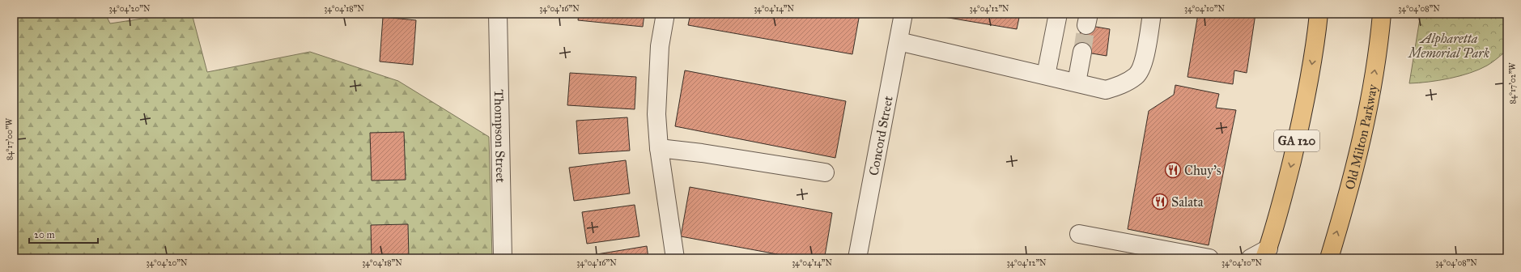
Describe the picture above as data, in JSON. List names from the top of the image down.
{
  "streets": {
    "highway": ["Old Milton Parkway", "GA 120"],
    "street": ["Thompson Street", "Concord Street"]
  },
  "parks": ["Alpharetta Memorial Park"],
  "places": {
    "restaurant": ["Chuy's", "Salata"]
  },
  "scale_bar": "20 m",
  "coordinates": [
    "34°04'20\"N",
    "34°04'18\"N",
    "34°04'16\"N",
    "34°04'14\"N",
    "34°04'12\"N",
    "34°04'10\"N",
    "34°04'08\"N",
    "84°17'02\"W",
    "84°17'00\"W"
  ]
}
